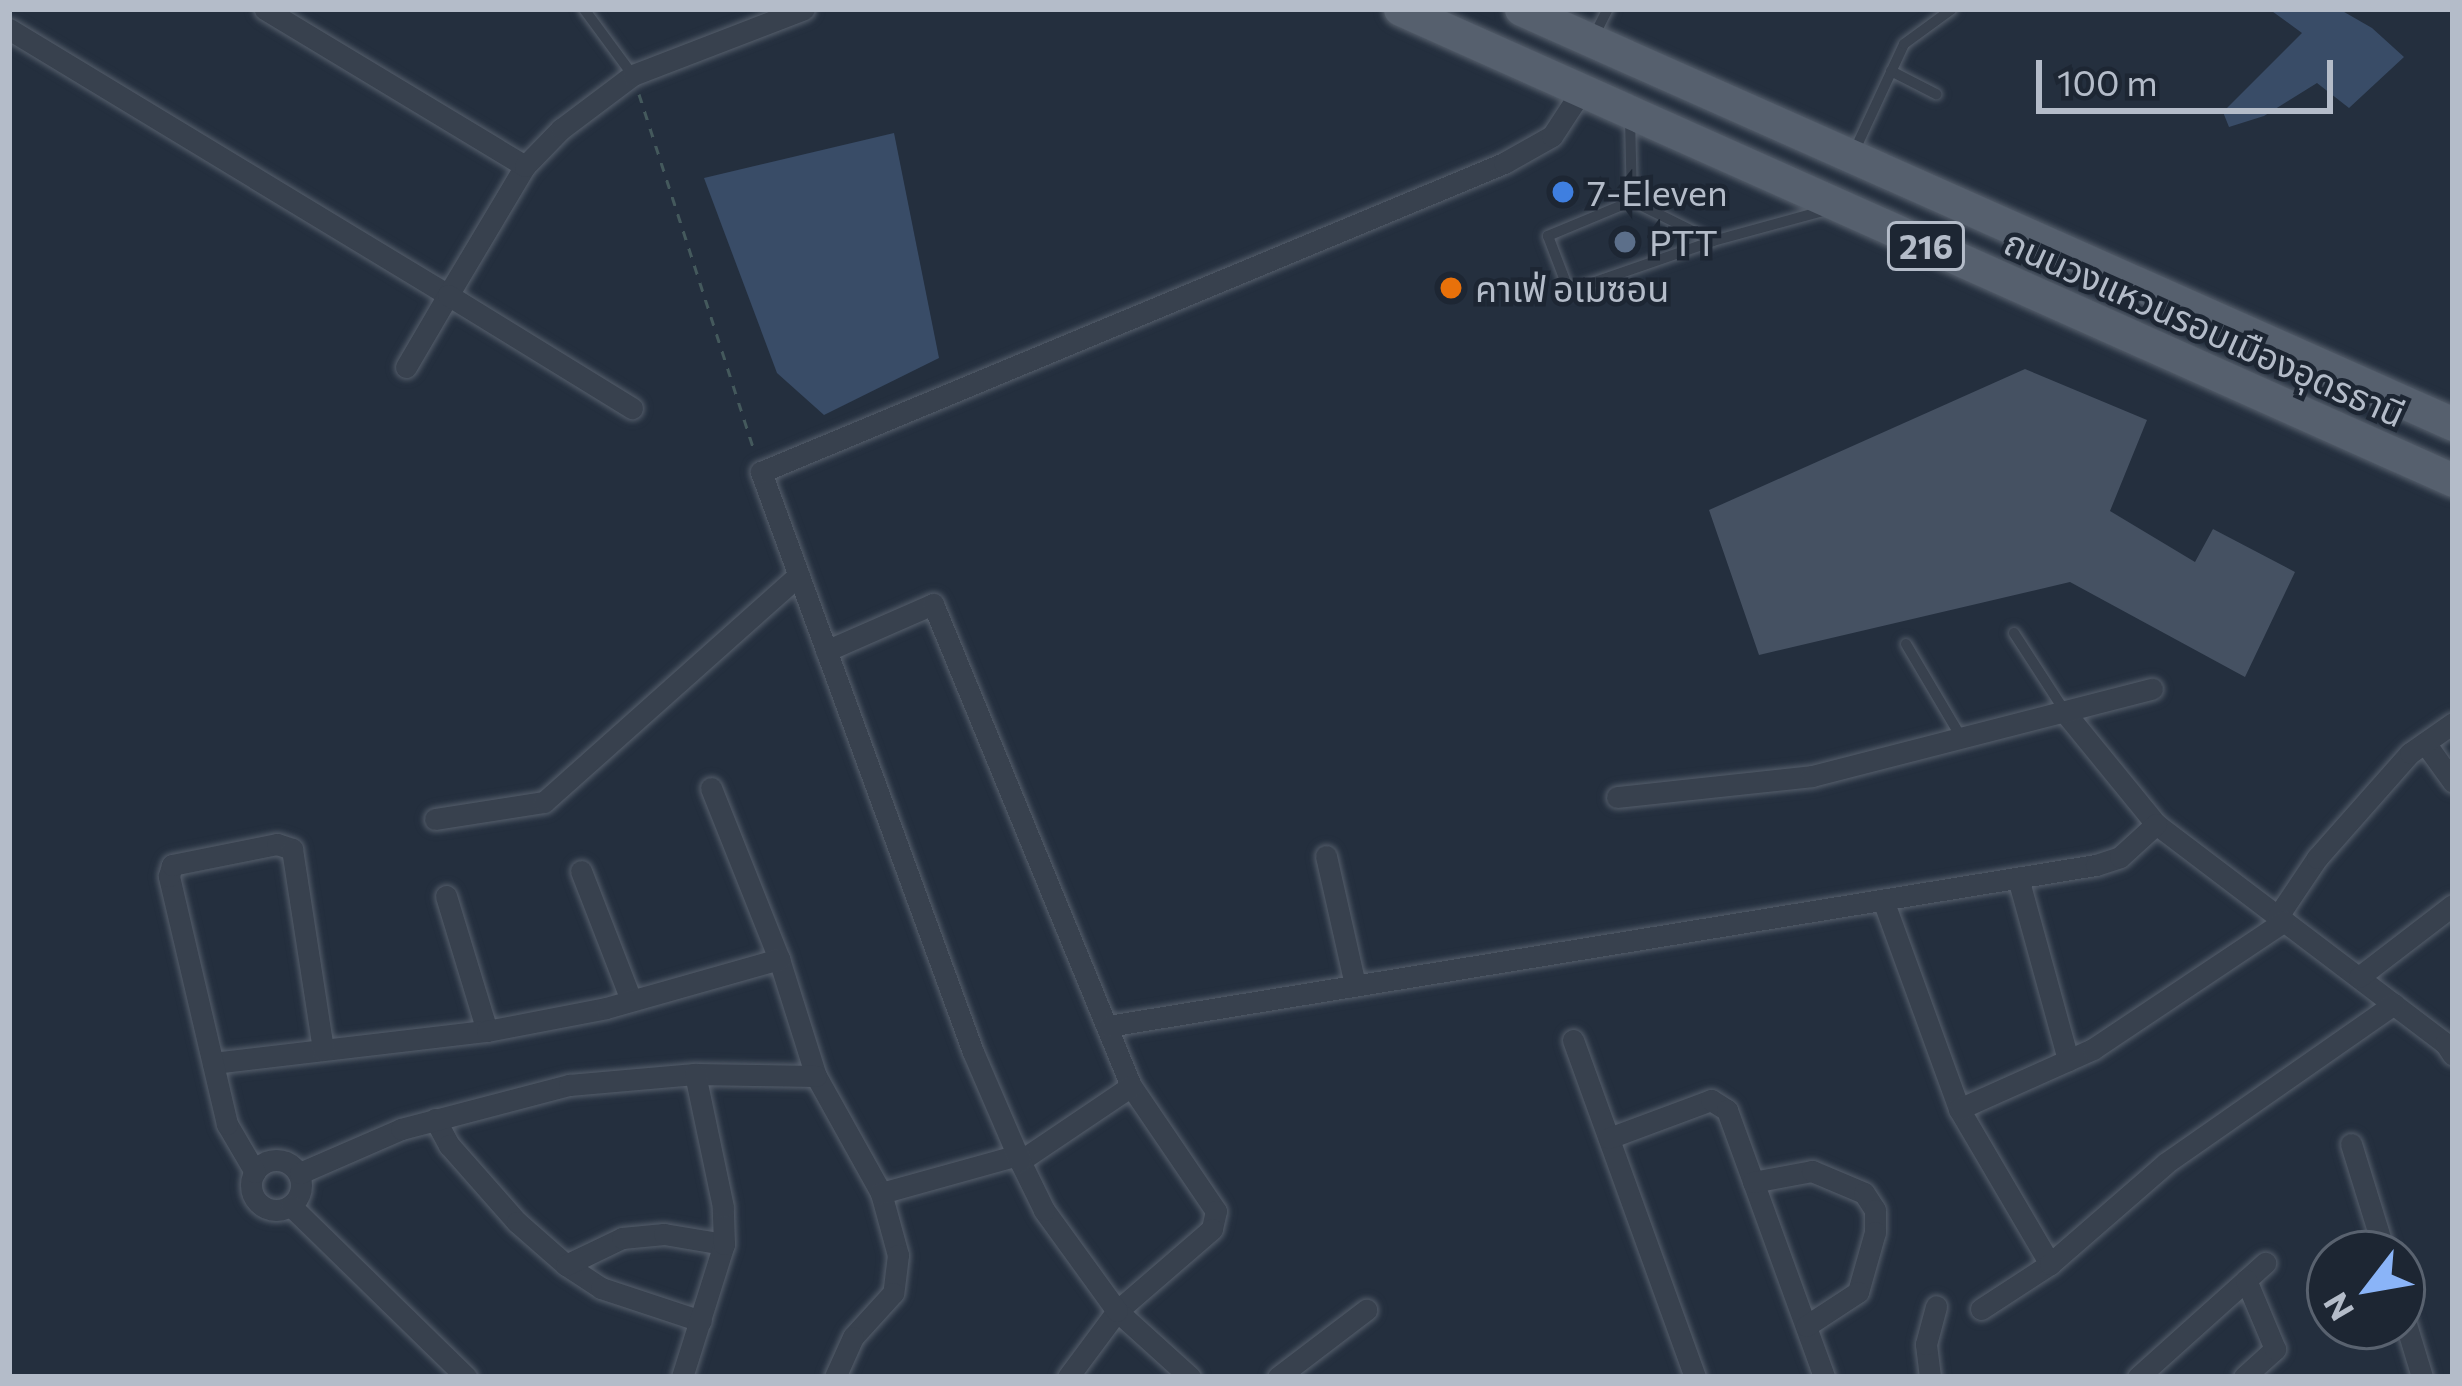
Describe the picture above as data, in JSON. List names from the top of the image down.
{
  "streets": {
    "main road": ["216", "ถนนวงแหวนรอบเมืองอุดรธานี"]
  },
  "places": ["7-Eleven", "PTT", "คาเฟ่ อเมซอน"],
  "scale_bar": "100 m",
  "north": "bottom left"
}
